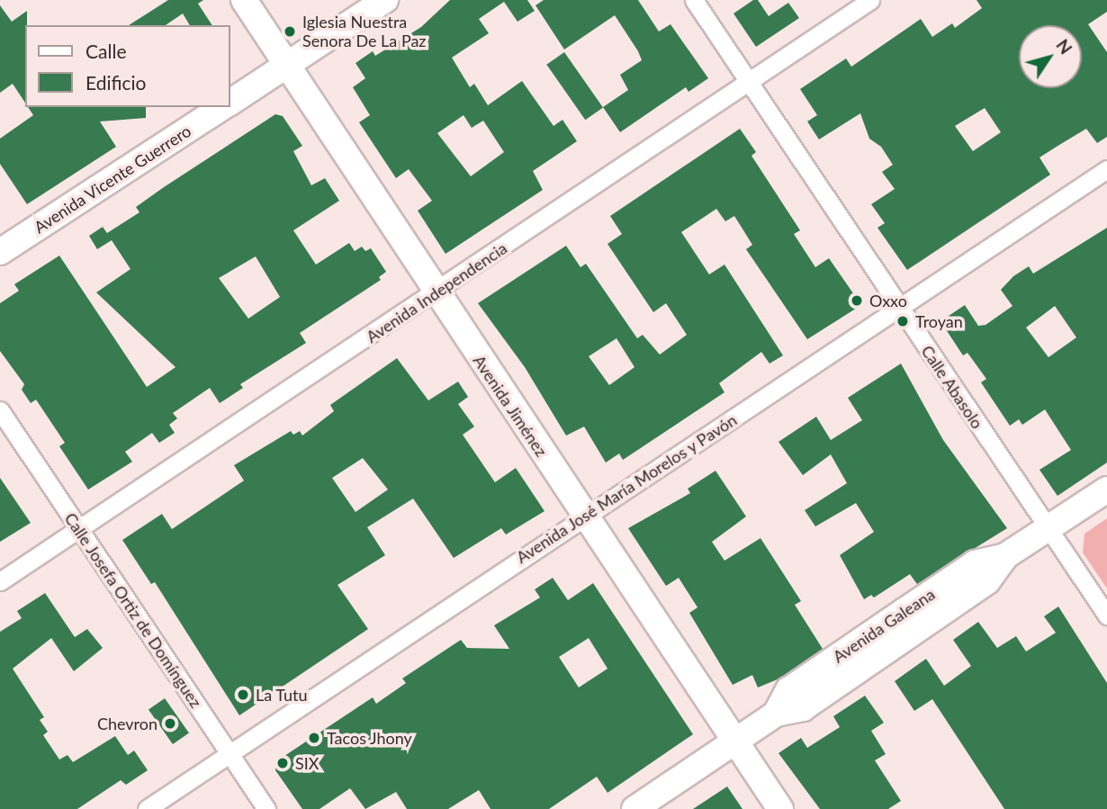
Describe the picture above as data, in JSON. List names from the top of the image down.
{
  "streets": {
    "street": [
      "Avenida Vicente Guerrero",
      "Avenida Independencia",
      "Calle Abasolo",
      "Avenida Jiménez",
      "Avenida José María Morelos y Pavón",
      "Calle Josefa Ortiz de Domínguez",
      "Avenida Galeana"
    ]
  },
  "crossings": [
    ["Avenida Vicente Guerrero", "Avenida Jiménez"],
    ["Avenida Independencia", "Calle Abasolo"],
    ["Avenida Independencia", "Avenida Jiménez"],
    ["Avenida Independencia", "Calle Josefa Ortiz de Domínguez"],
    ["Calle Abasolo", "Avenida José María Morelos y Pavón"],
    ["Calle Abasolo", "Avenida Galeana"],
    ["Avenida Jiménez", "Avenida José María Morelos y Pavón"],
    ["Avenida Jiménez", "Avenida Galeana"],
    ["Avenida José María Morelos y Pavón", "Calle Josefa Ortiz de Domínguez"]
  ],
  "places": [
    "Iglesia Nuestra Senora De La Paz",
    "Oxxo",
    "Troyan",
    "La Tutu",
    "Chevron",
    "Tacos Jhony",
    "SIX"
  ],
  "legend": ["Calle", "Edificio"],
  "north": "top right"
}
